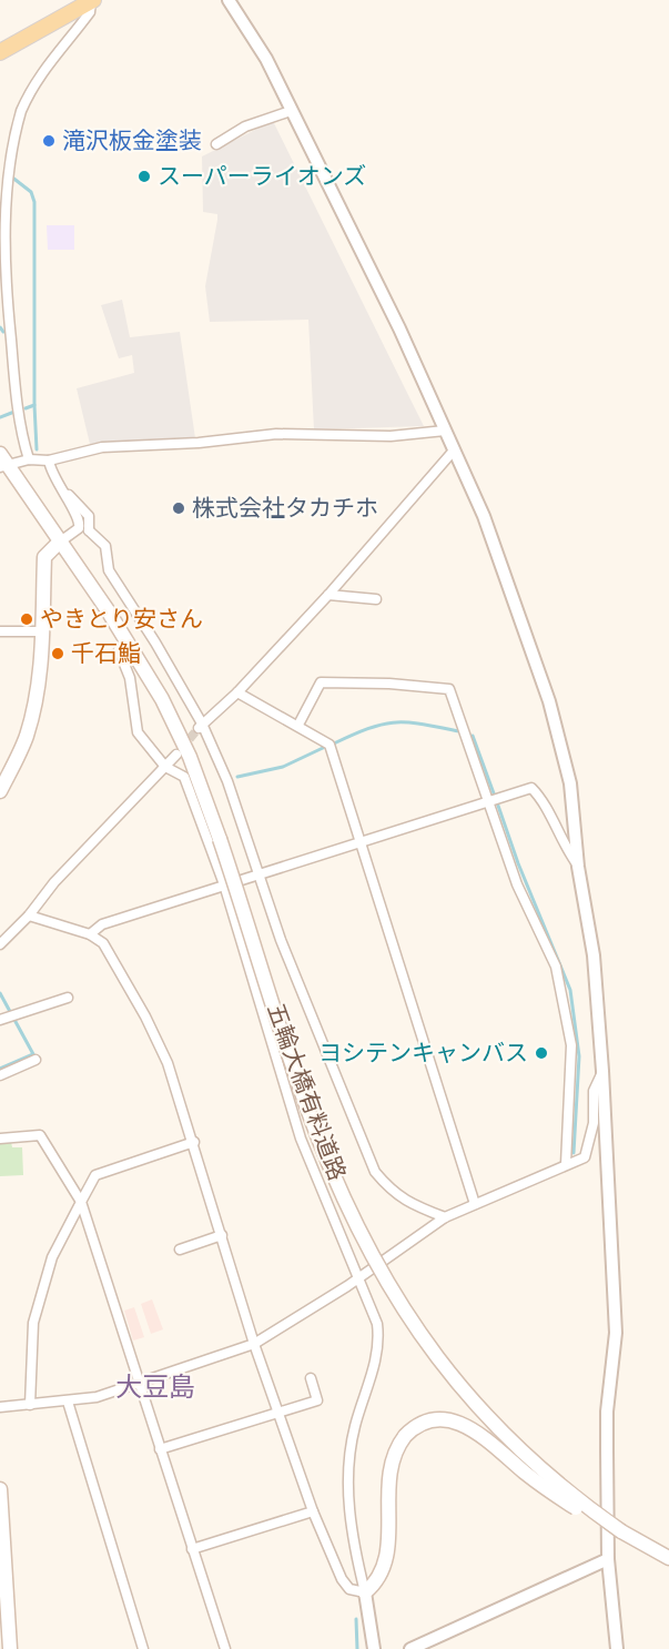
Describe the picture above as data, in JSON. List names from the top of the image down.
{
  "streets": {
    "main road": ["五輪大橋有料道路"]
  },
  "districts": ["大豆島"],
  "places": [
    "滝沢板金塗装",
    "スーパーライオンズ",
    "株式会社タカチホ",
    "やきとり安さん",
    "千石鮨",
    "ヨシテンキャンバス"
  ]
}
